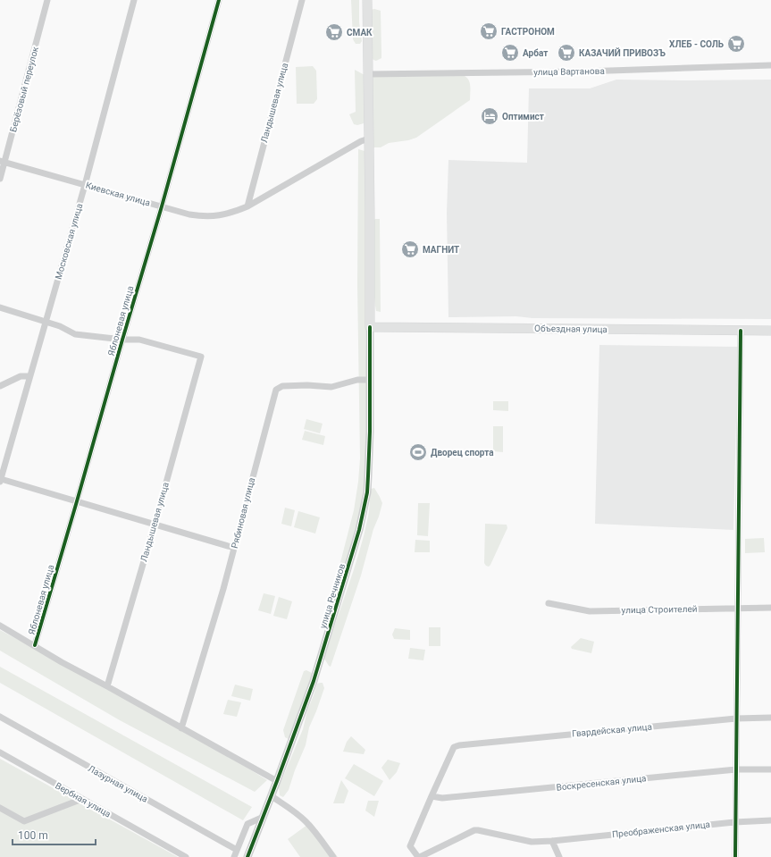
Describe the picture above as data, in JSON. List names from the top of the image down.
{
  "streets": {
    "main road": ["Объездная улица"],
    "street": [
      "улица Вартанова",
      "Берёзовый переулок",
      "Ландышевая улица",
      "Киевская улица",
      "Московская улица",
      "Яблоневая улица",
      "Рябиновая улица",
      "улица Речников",
      "улица Строителей",
      "Гвардейская улица",
      "Воскресенская улица",
      "Лазурная улица",
      "Вербная улица",
      "Преображенская улица"
    ]
  },
  "crossings": [
    ["Берёзовый переулок", "Киевская улица"],
    ["Ландышевая улица", "Киевская улица"],
    ["Ландышевая улица", "Яблоневая улица"],
    ["Киевская улица", "Московская улица"],
    ["Киевская улица", "Яблоневая улица"],
    ["Объездная улица", "улица Речников"],
    ["Рябиновая улица", "улица Речников"],
    ["Гвардейская улица", "Воскресенская улица"]
  ],
  "places": {
    "supermarket": [
      "ГАСТРОНОМ",
      "СМАК",
      "ХЛЕБ - СОЛЬ",
      "Арбат",
      "КАЗАЧИЙ ПРИВОЗЪ",
      "МАГНИТ"
    ],
    "hotel": ["Оптимист"],
    "sports": ["Дворец спорта"]
  },
  "scale_bar": "100 m"
}
